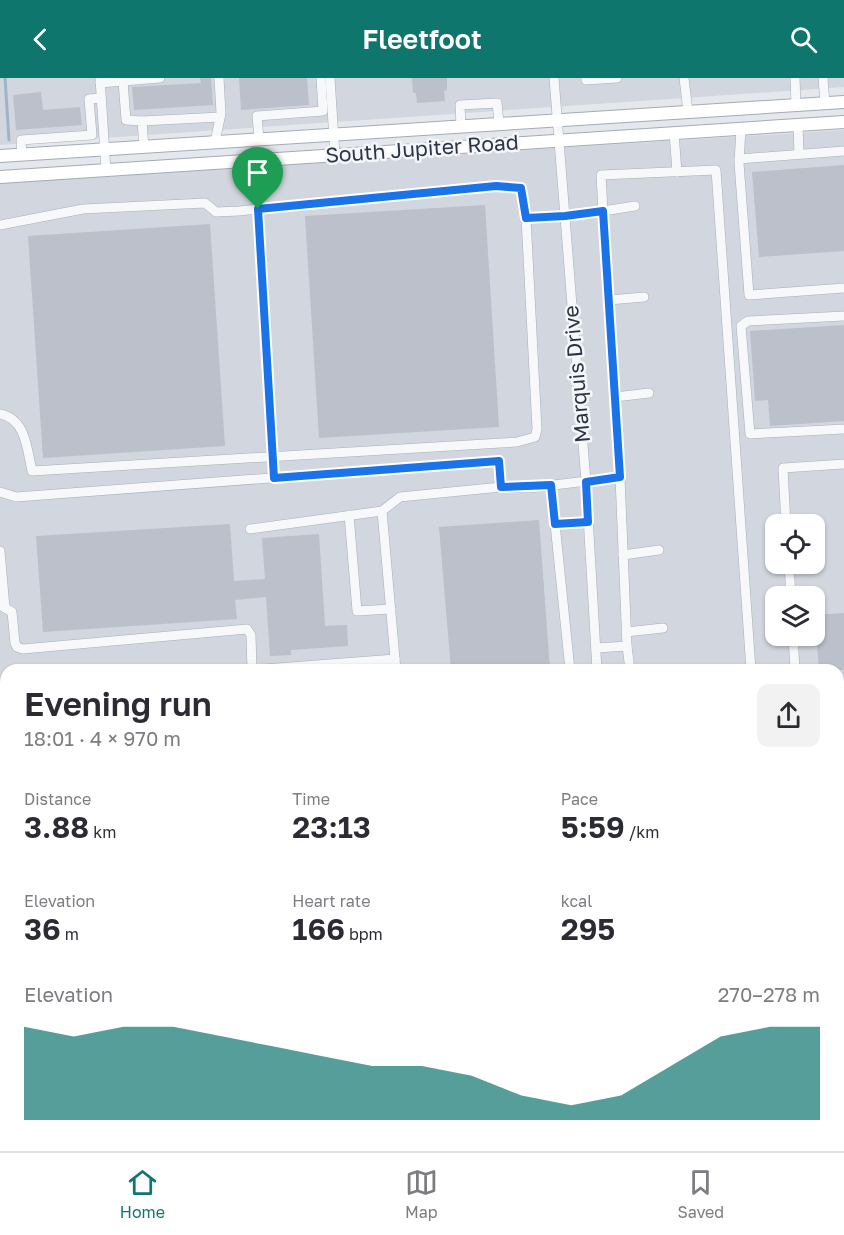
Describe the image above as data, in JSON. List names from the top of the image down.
{
  "streets": {
    "main road": ["South Jupiter Road"],
    "street": ["Marquis Drive"]
  },
  "crossings": [
    ["South Jupiter Road", "Marquis Drive"]
  ],
  "page": {
    "header": "Fleetfoot",
    "heading": ["Evening run", "18:01 · 4 × 970 m"],
    "stats": [
      ["Distance", "3.88 km"],
      ["Time", "23:13"],
      ["Pace", "5:59 /km"],
      ["Elevation", "36 m"],
      ["Heart rate", "166 bpm"],
      ["kcal", "295"]
    ],
    "chart": ["Elevation", "270–278 m"],
    "tabs": ["Home", "Map", "Saved"]
  }
}
